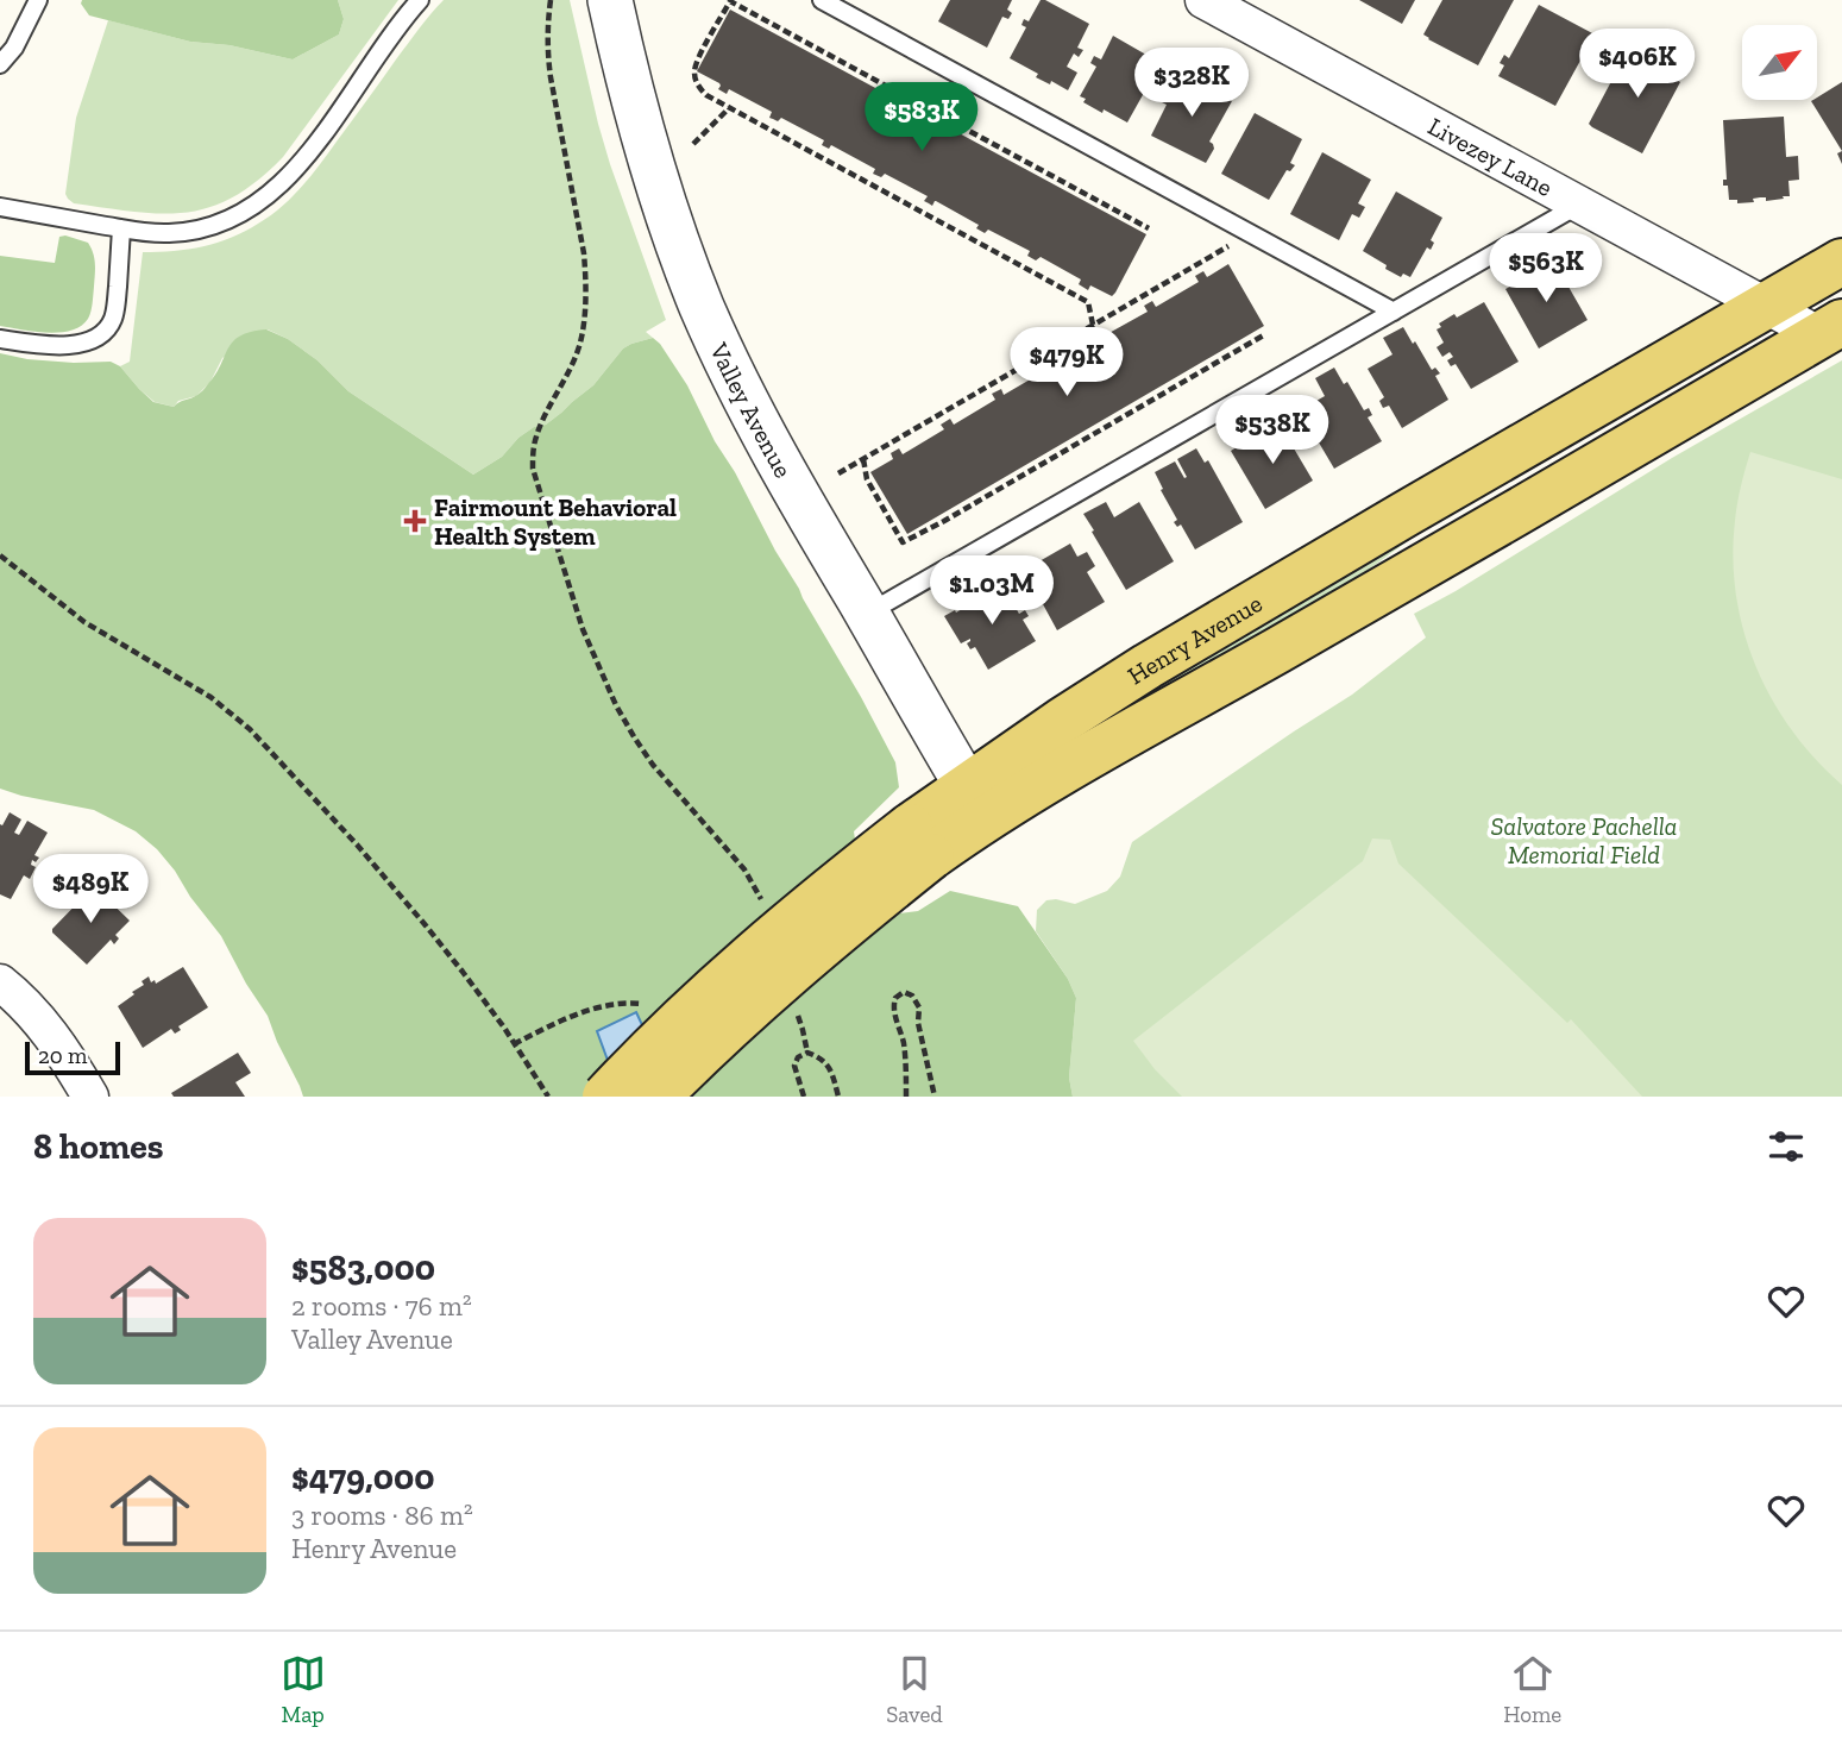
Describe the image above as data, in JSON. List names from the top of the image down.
{
  "streets": {
    "main road": ["Henry Avenue"],
    "street": ["Livezey Lane", "Valley Avenue"]
  },
  "crossings": [
    ["Livezey Lane", "Henry Avenue"],
    ["Valley Avenue", "Henry Avenue"]
  ],
  "parks": ["Salvatore Pachella Memorial Field"],
  "places": {
    "health": ["Fairmount Behavioral Health System"]
  },
  "scale_bar": "20 m",
  "north": "top right",
  "page": {
    "price": [
      "$406K",
      "$328K",
      "$583K",
      "$563K",
      "$479K",
      "$538K",
      "$1.03M",
      "$489K"
    ],
    "scale": "20 m",
    "heading": "8 homes",
    "list": [
      {
        "name": "$583,000",
        "note": "2 rooms · 76 m² · Valley Avenue"
      },
      {
        "name": "$479,000",
        "note": "3 rooms · 86 m² · Henry Avenue"
      }
    ],
    "tabs": ["Map", "Saved", "Home"]
  }
}
